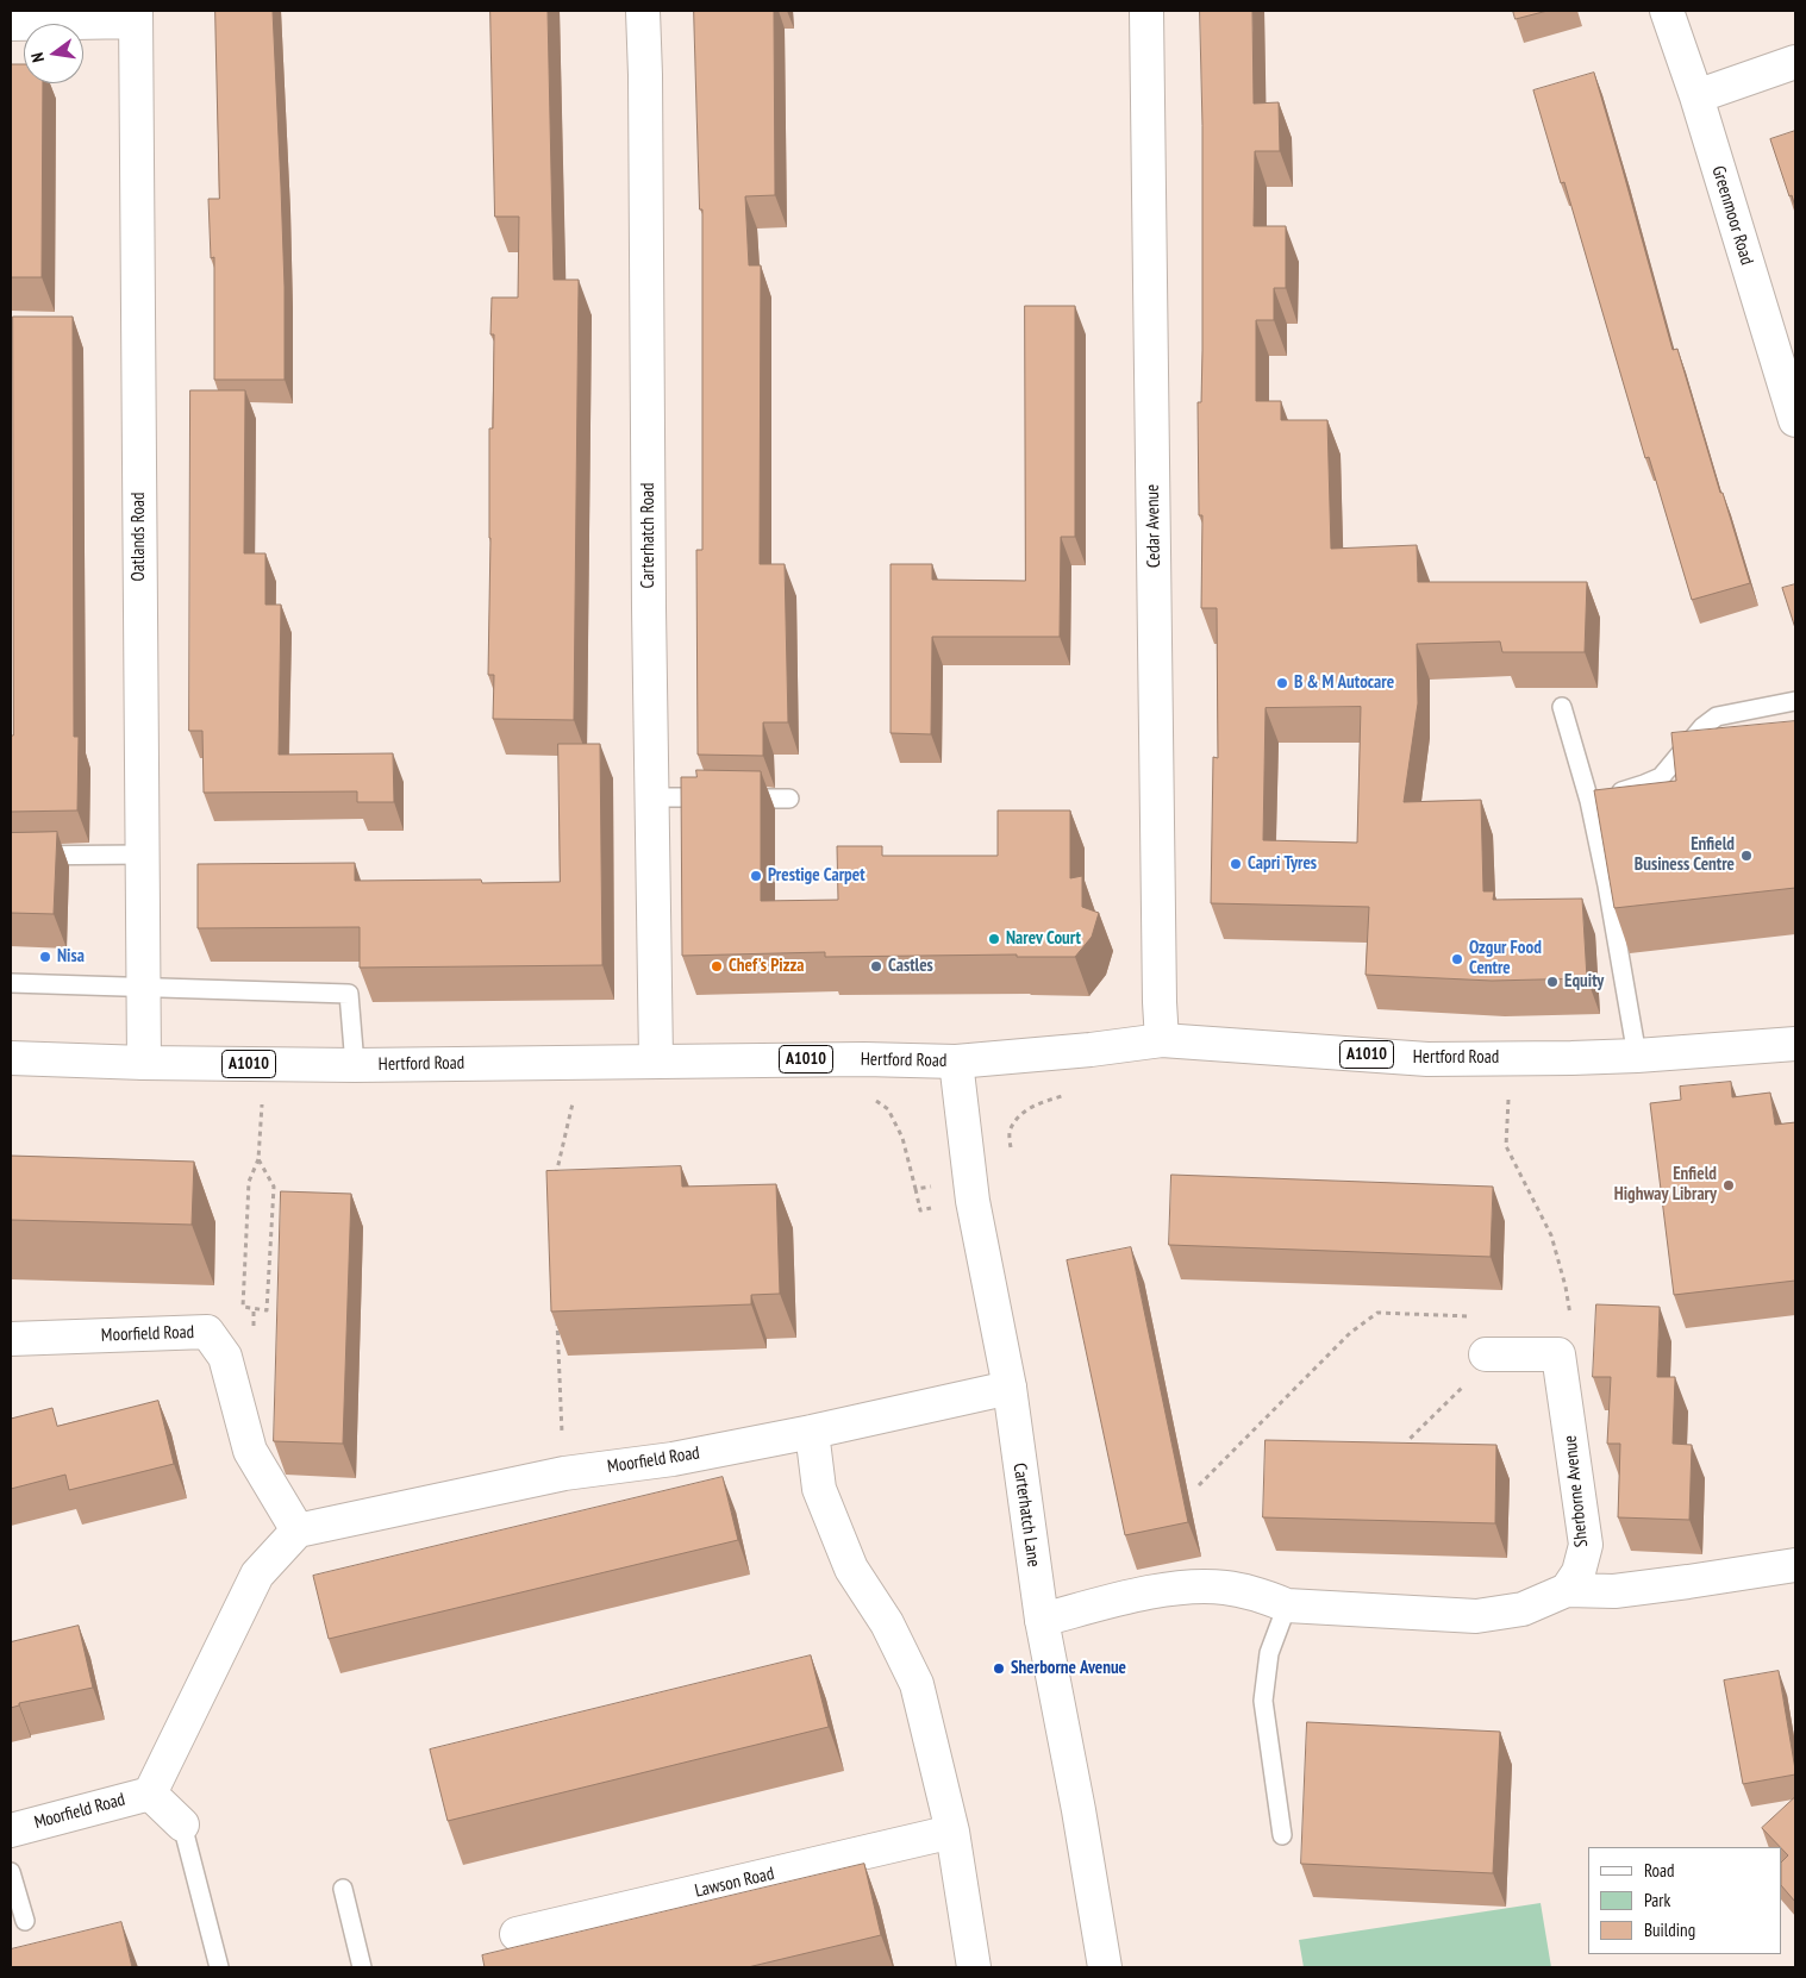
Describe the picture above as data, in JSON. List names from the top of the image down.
{
  "streets": {
    "street": [
      "Greenmoor Road",
      "Cedar Avenue",
      "Carterhatch Road",
      "Oatlands Road",
      "A1010",
      "Hertford Road",
      "Moorfield Road",
      "Sherborne Avenue",
      "Carterhatch Lane",
      "Lawson Road"
    ]
  },
  "crossings": [
    ["Cedar Avenue", "Hertford Road"],
    ["Carterhatch Road", "Hertford Road"],
    ["Oatlands Road", "Hertford Road"],
    ["Hertford Road", "Carterhatch Lane"],
    ["Moorfield Road", "Carterhatch Lane"]
  ],
  "places": [
    "B & M Autocare",
    "Enfield Business Centre",
    "Capri Tyres",
    "Prestige Carpet",
    "Narev Court",
    "Nisa",
    "Ozgur Food Centre",
    "Chef's Pizza",
    "Castles",
    "Equity",
    "Enfield Highway Library",
    "Sherborne Avenue"
  ],
  "legend": ["Road", "Park", "Building"],
  "north": "left"
}
